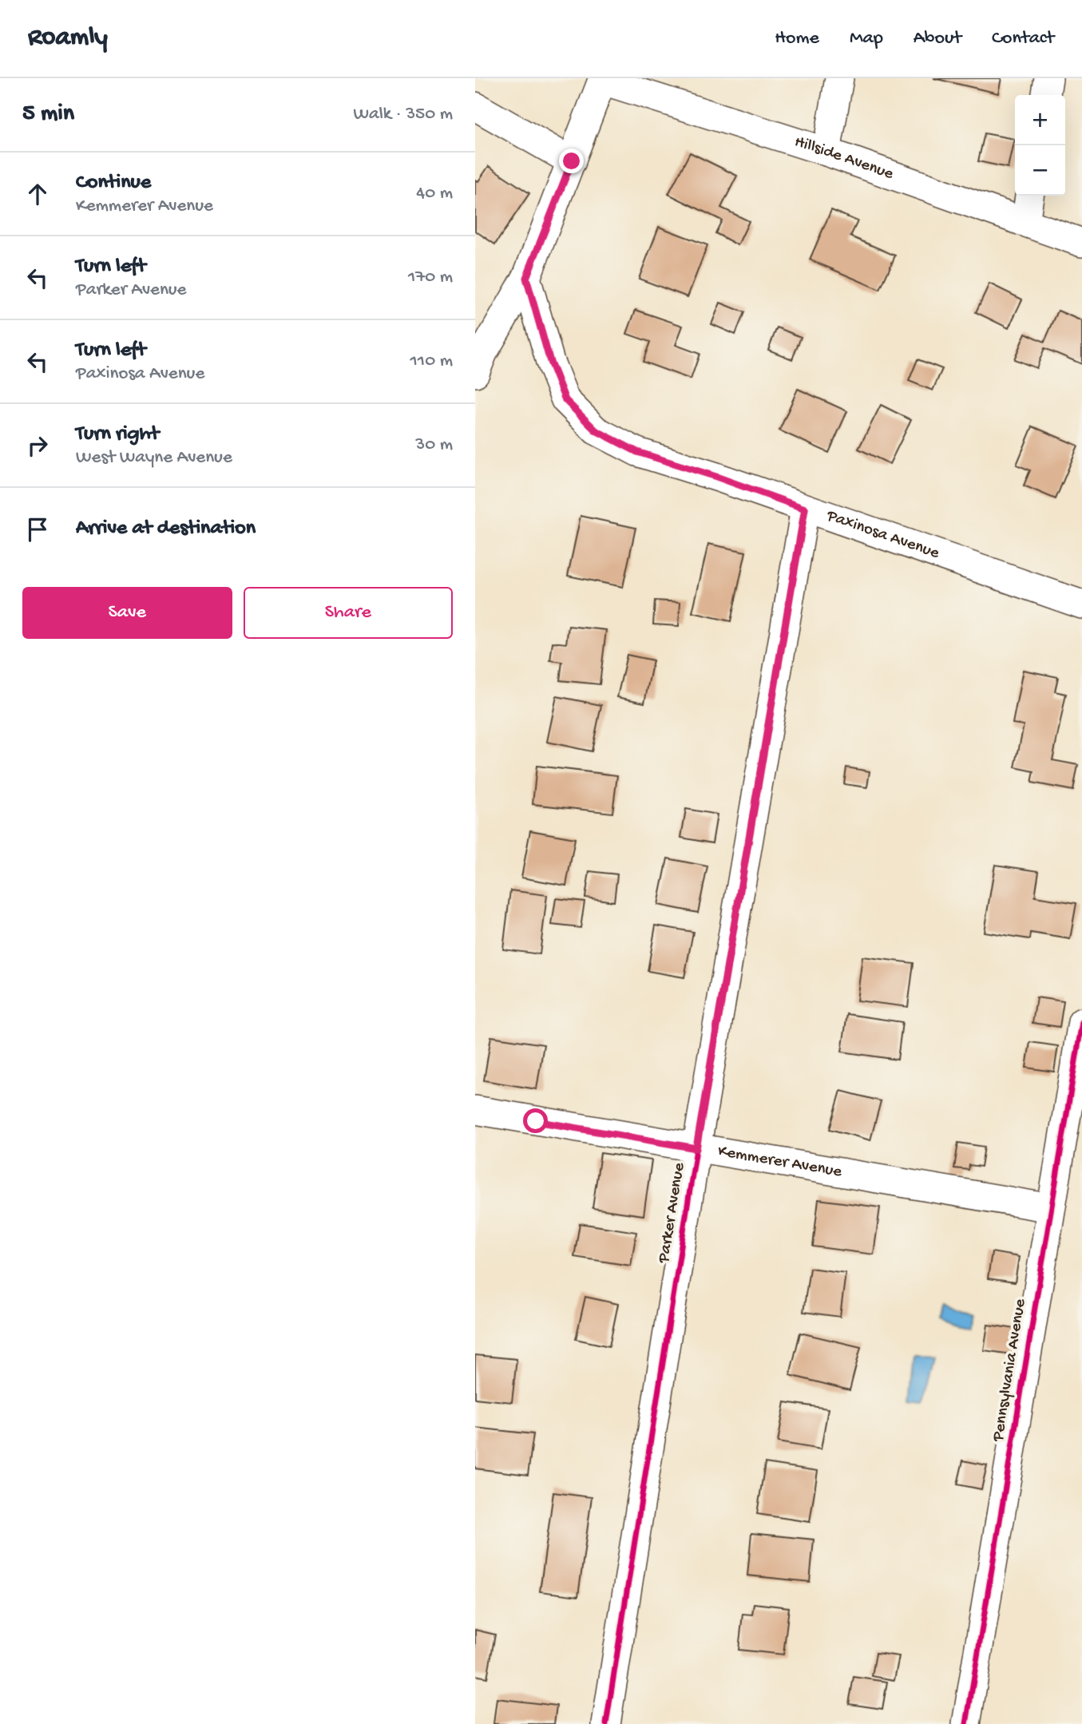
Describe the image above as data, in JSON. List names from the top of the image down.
{
  "streets": {
    "street": [
      "Hillside Avenue",
      "Paxinosa Avenue",
      "Kemmerer Avenue",
      "Parker Avenue",
      "Pennsylvania Avenue"
    ]
  },
  "crossings": [
    ["Paxinosa Avenue", "Parker Avenue"],
    ["Kemmerer Avenue", "Parker Avenue"],
    ["Kemmerer Avenue", "Pennsylvania Avenue"]
  ],
  "page": {
    "header": "Roamly",
    "nav": [
      "Home",
      "Map",
      "About",
      "Contact"
    ],
    "heading": ["5 min", "Walk · 350 m"],
    "map_buttons": ["+", "−"],
    "list": [
      ["Continue", "Kemmerer Avenue", "40 m"],
      ["Turn left", "Parker Avenue", "170 m"],
      ["Turn left", "Paxinosa Avenue", "110 m"],
      ["Turn right", "West Wayne Avenue", "30 m"],
      "Arrive at destination"
    ],
    "buttons": ["Save", "Share"]
  }
}
